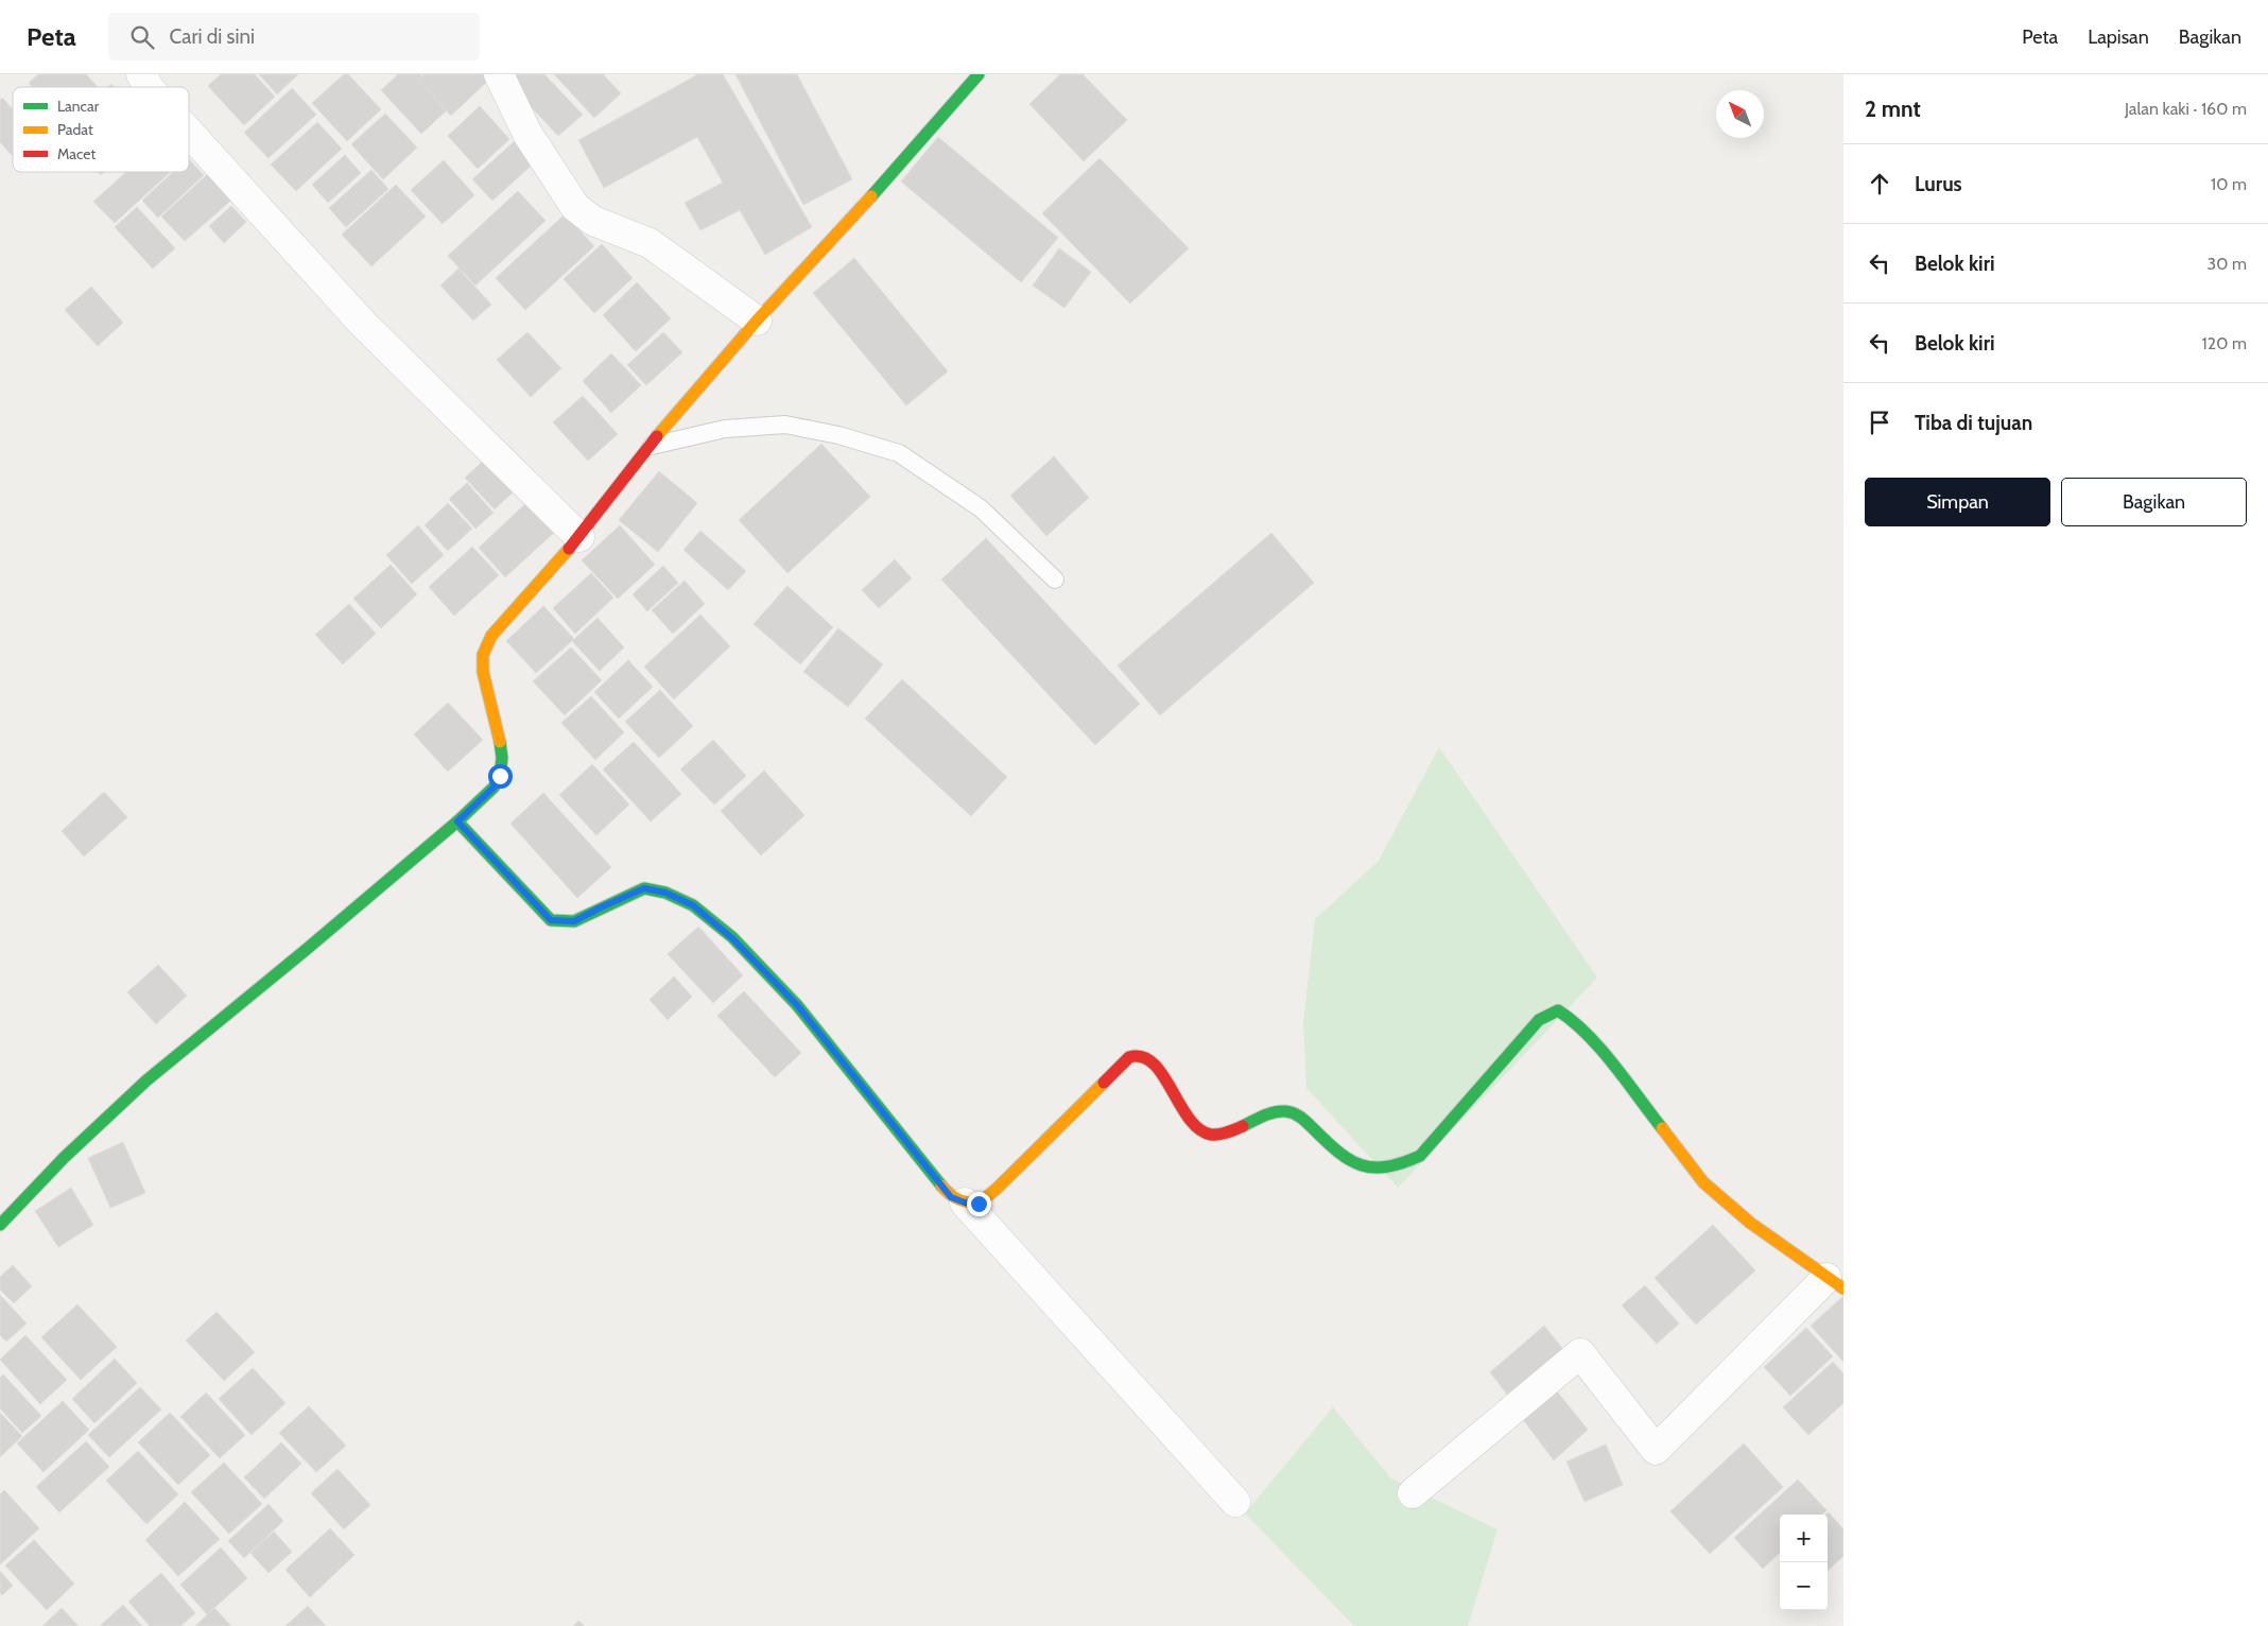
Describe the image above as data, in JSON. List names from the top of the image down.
{
  "legend": ["Lancar", "Padat", "Macet"],
  "north": "top left",
  "page": {
    "header": "Peta",
    "search": "Cari di sini",
    "nav": ["Peta", "Lapisan", "Bagikan"],
    "heading": ["2 mnt", "Jalan kaki · 160 m"],
    "list": [
      ["Lurus", "10 m"],
      ["Belok kiri", "30 m"],
      ["Belok kiri", "120 m"],
      "Tiba di tujuan"
    ],
    "buttons": ["Simpan", "Bagikan"],
    "map_buttons": ["+", "−"]
  }
}
